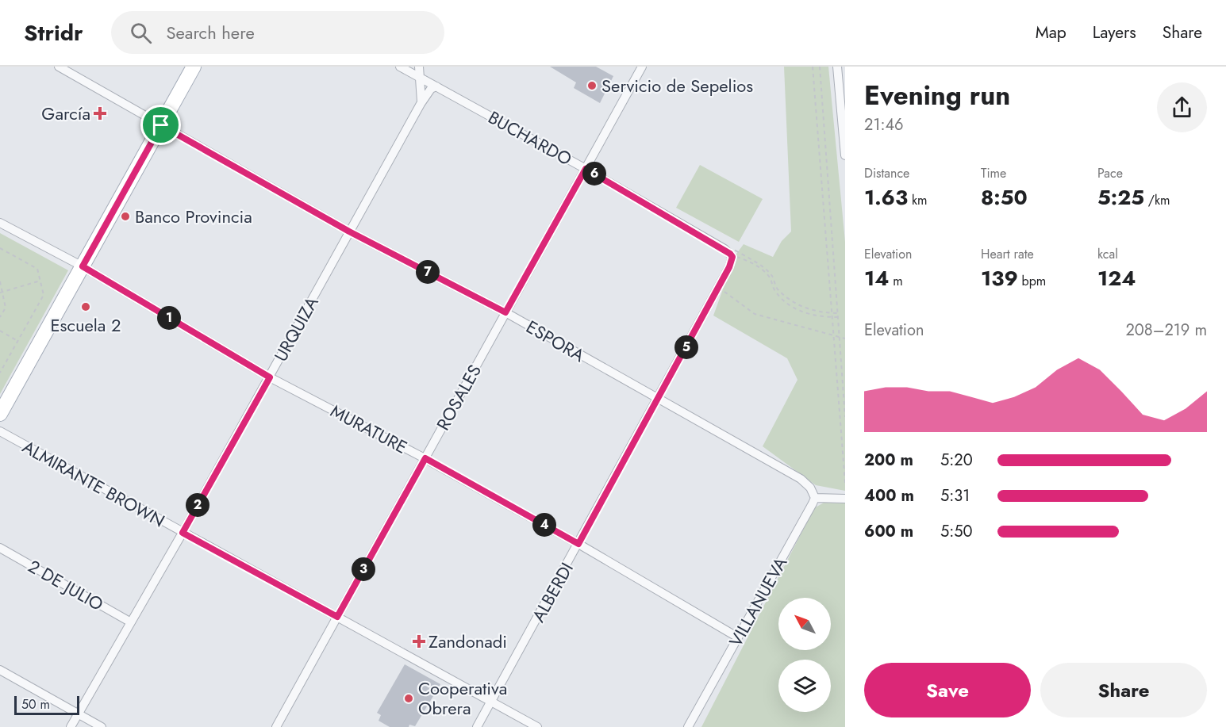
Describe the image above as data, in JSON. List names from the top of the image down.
{
  "streets": {
    "street": [
      "BUCHARDO",
      "URQUIZA",
      "ESPORA",
      "ROSALES",
      "MURATURE",
      "ALMIRANTE BROWN",
      "2 DE JULIO",
      "ALBERDI",
      "VILLANUEVA"
    ]
  },
  "crossings": [
    ["BUCHARDO", "URQUIZA"],
    ["BUCHARDO", "ROSALES"],
    ["BUCHARDO", "ALBERDI"],
    ["URQUIZA", "ESPORA"],
    ["URQUIZA", "MURATURE"],
    ["URQUIZA", "ALMIRANTE BROWN"],
    ["URQUIZA", "2 DE JULIO"],
    ["ESPORA", "ROSALES"],
    ["ESPORA", "ALBERDI"],
    ["ESPORA", "VILLANUEVA"],
    ["ROSALES", "MURATURE"],
    ["ROSALES", "ALMIRANTE BROWN"],
    ["MURATURE", "ALBERDI"],
    ["MURATURE", "VILLANUEVA"],
    ["ALMIRANTE BROWN", "ALBERDI"]
  ],
  "places": {
    "other": [
      "Servicio de Sepelios",
      "Banco Provincia",
      "Escuela 2",
      "Cooperativa Obrera"
    ],
    "health": ["García", "Zandonadi"]
  },
  "scale_bar": "50 m",
  "north": "top left",
  "page": {
    "header": "Stridr",
    "search": "Search here",
    "nav": ["Map", "Layers", "Share"],
    "heading": ["Evening run", "21:46"],
    "stats": [
      ["Distance", "1.63 km"],
      ["Time", "8:50"],
      ["Pace", "5:25 /km"],
      ["Elevation", "14 m"],
      ["Heart rate", "139 bpm"],
      ["kcal", "124"]
    ],
    "pins": [
      "6",
      "7",
      "1",
      "5",
      "2",
      "4",
      "3"
    ],
    "chart": ["Elevation", "208–219 m"],
    "list": [
      {
        "name": "200 m",
        "note": "5:20"
      },
      {
        "name": "400 m",
        "note": "5:31"
      },
      {
        "name": "600 m",
        "note": "5:50"
      }
    ],
    "buttons": ["Save", "Share"],
    "scale": "50 m"
  }
}
